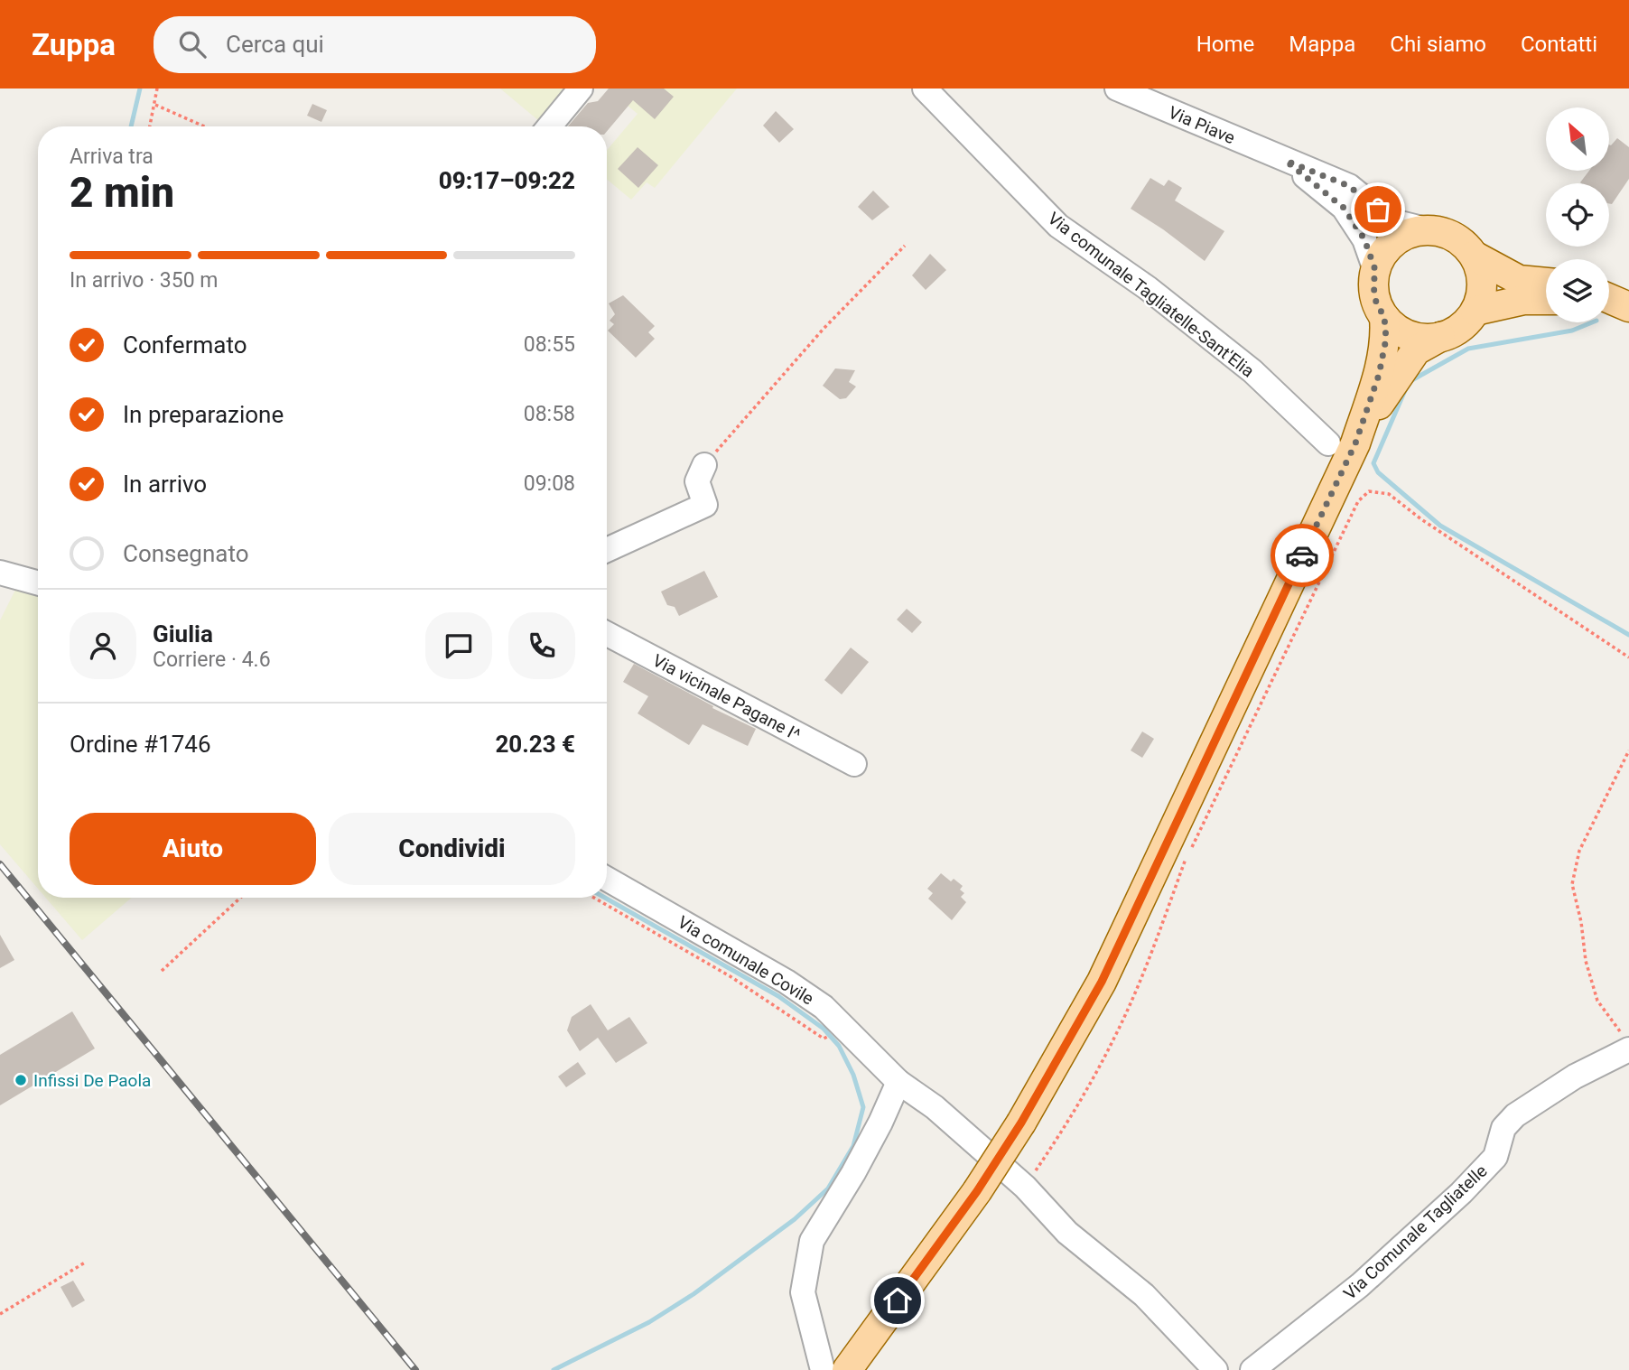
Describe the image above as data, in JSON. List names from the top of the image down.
{
  "streets": {
    "street": [
      "Via Piave",
      "Via comunale Tagliatelle-Sant'Elia",
      "Via vicinale Pagane I^",
      "Via comunale Covile",
      "Via Comunale Tagliatelle"
    ]
  },
  "places": ["Infissi De Paola"],
  "north": "top left",
  "page": {
    "header": "Zuppa",
    "search": "Cerca qui",
    "nav": [
      "Home",
      "Mappa",
      "Chi siamo",
      "Contatti"
    ],
    "heading": ["2 min", "Arriva tra", "09:17–09:22"],
    "panel": [
      "Giulia",
      "Corriere · 4.6",
      "Ordine #1746",
      "20.23 €"
    ],
    "bar": "In arrivo · 350 m",
    "list": [
      ["Confermato", "08:55"],
      ["In preparazione", "08:58"],
      ["In arrivo", "09:08"],
      "Consegnato"
    ],
    "buttons": ["Aiuto", "Condividi"]
  }
}
